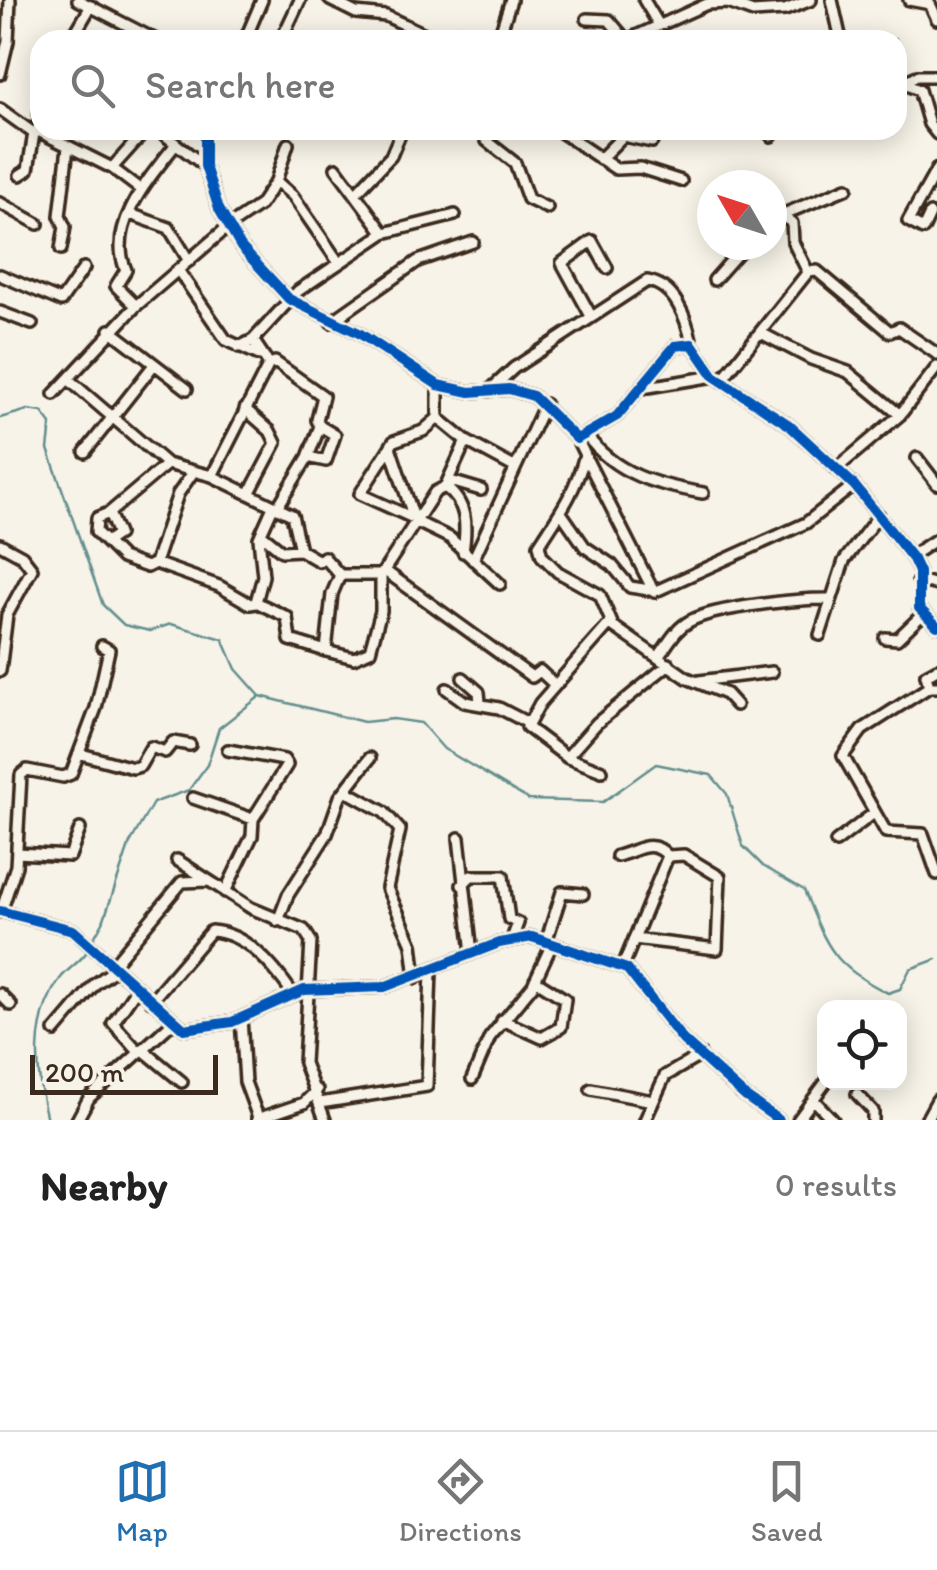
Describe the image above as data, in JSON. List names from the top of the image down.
{
  "scale_bar": "200 m",
  "north": "top left",
  "page": {
    "search": "Search here",
    "scale": "200 m",
    "heading": ["Nearby", "0 results"],
    "nav": ["Map", "Directions", "Saved"]
  }
}
